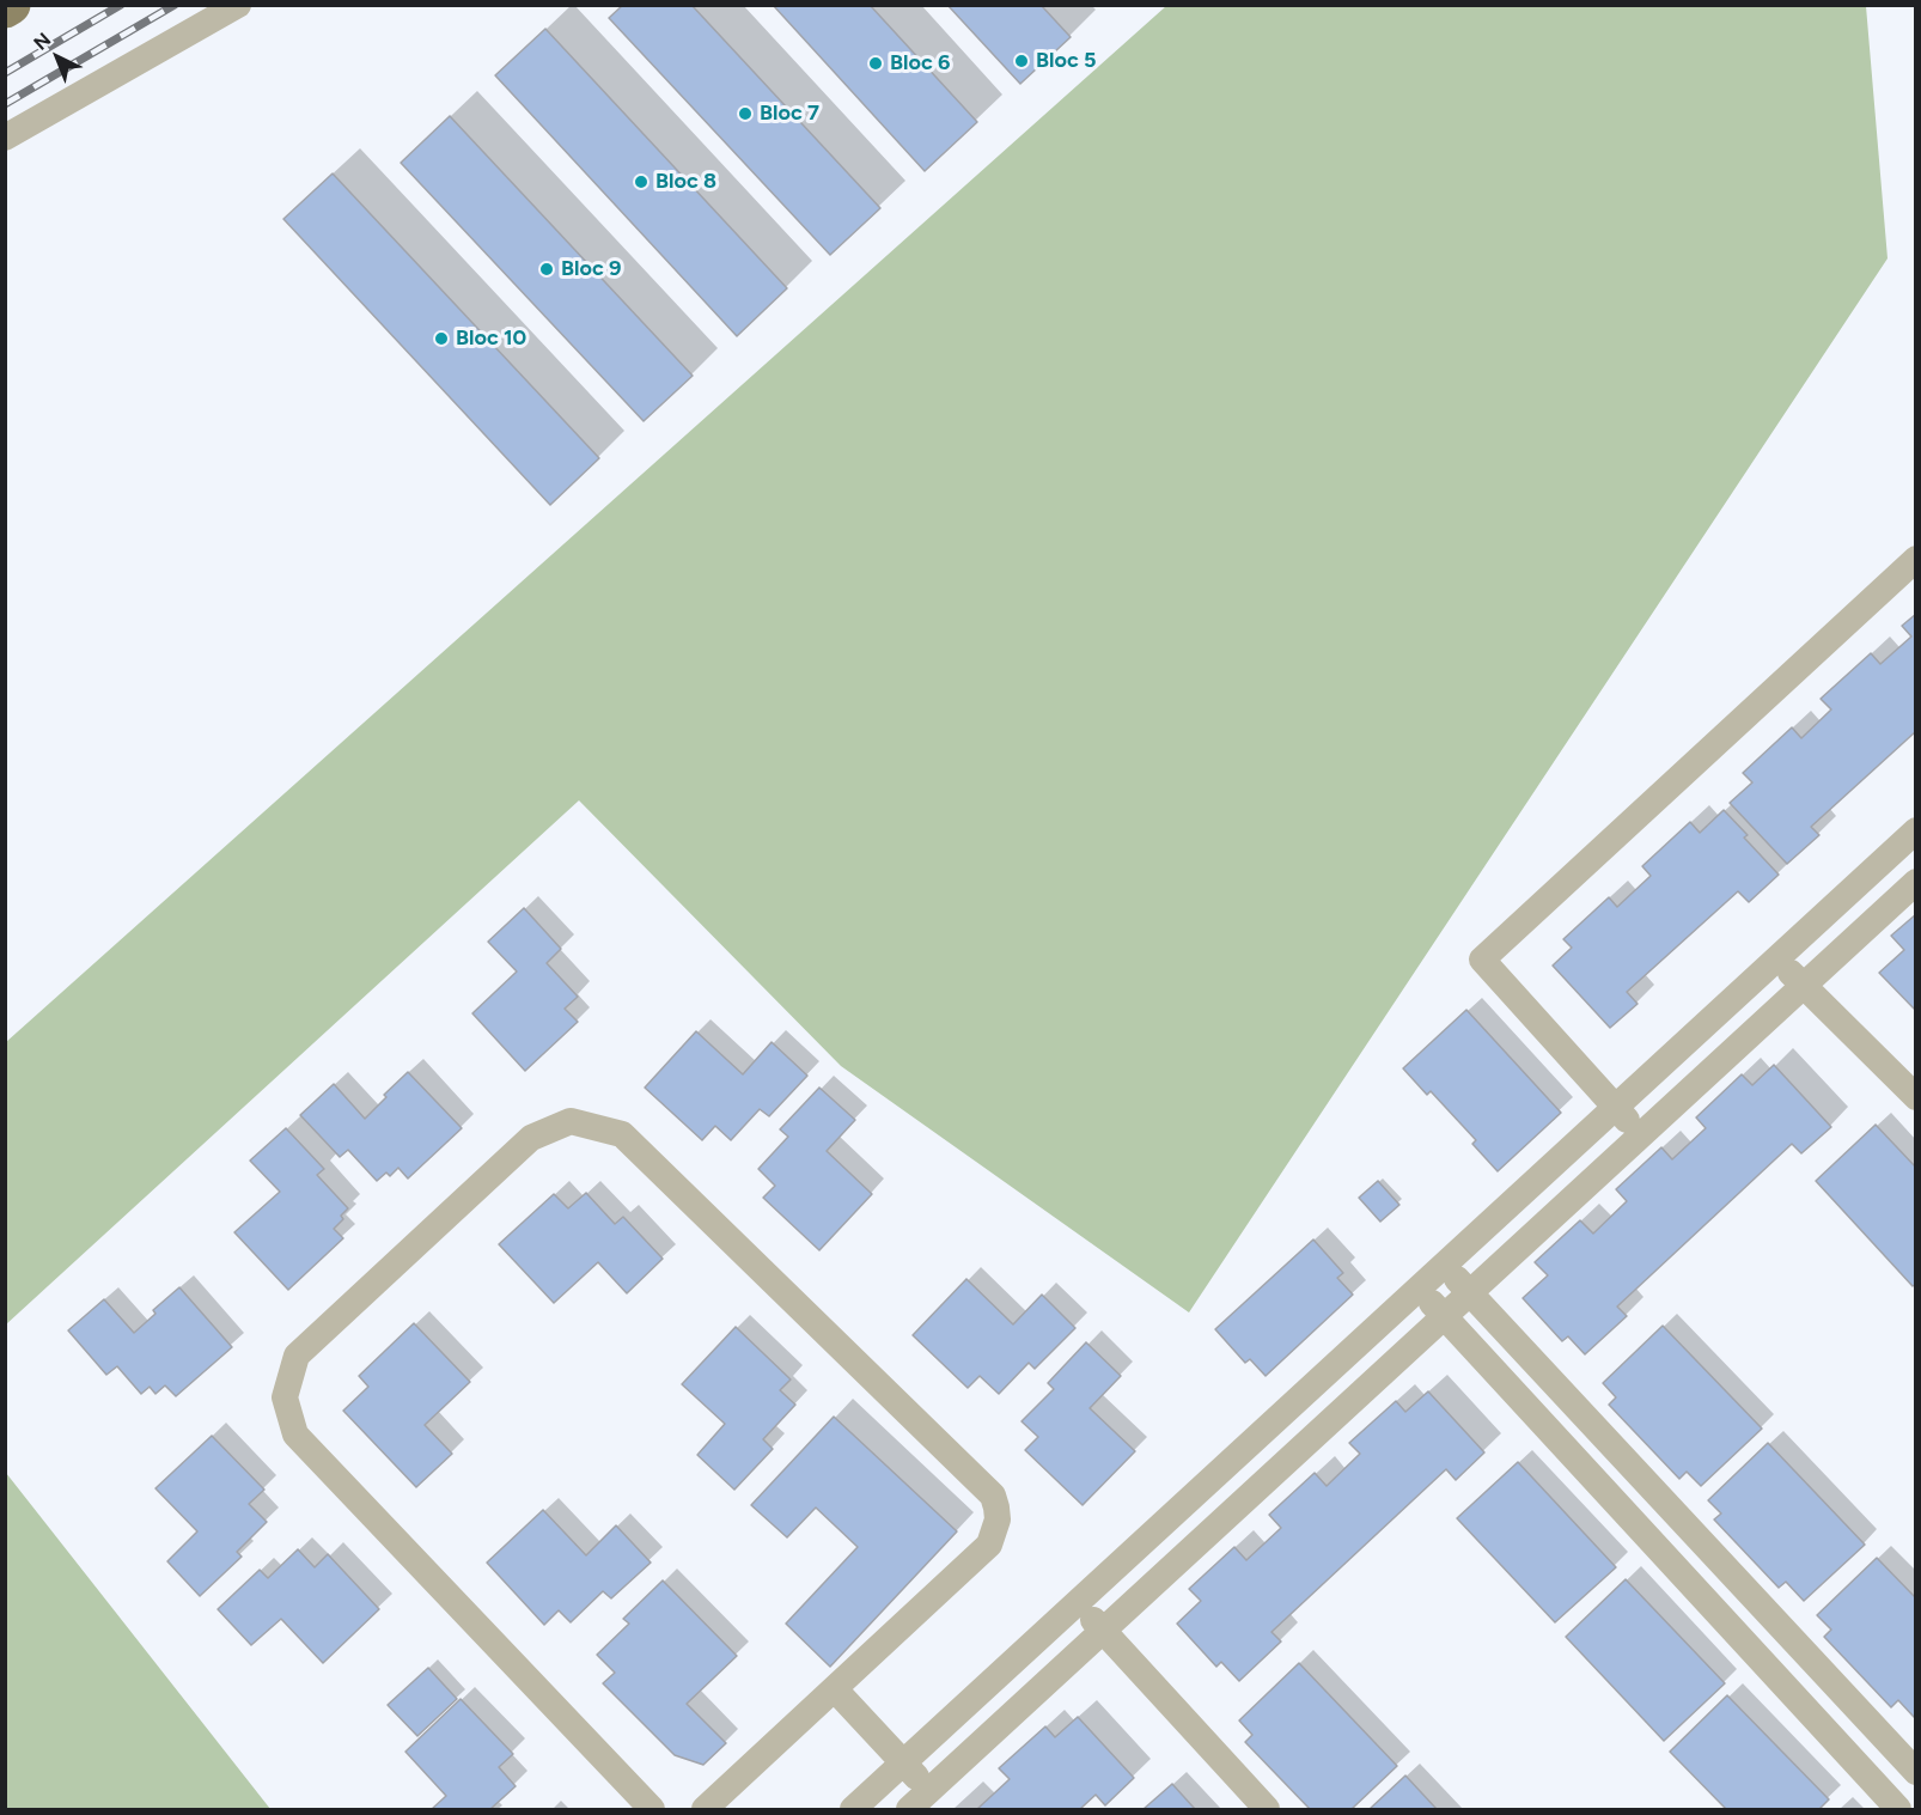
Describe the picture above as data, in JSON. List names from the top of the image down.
{
  "places": [
    "Bloc 5",
    "Bloc 6",
    "Bloc 7",
    "Bloc 8",
    "Bloc 9",
    "Bloc 10"
  ],
  "north": "top left"
}
